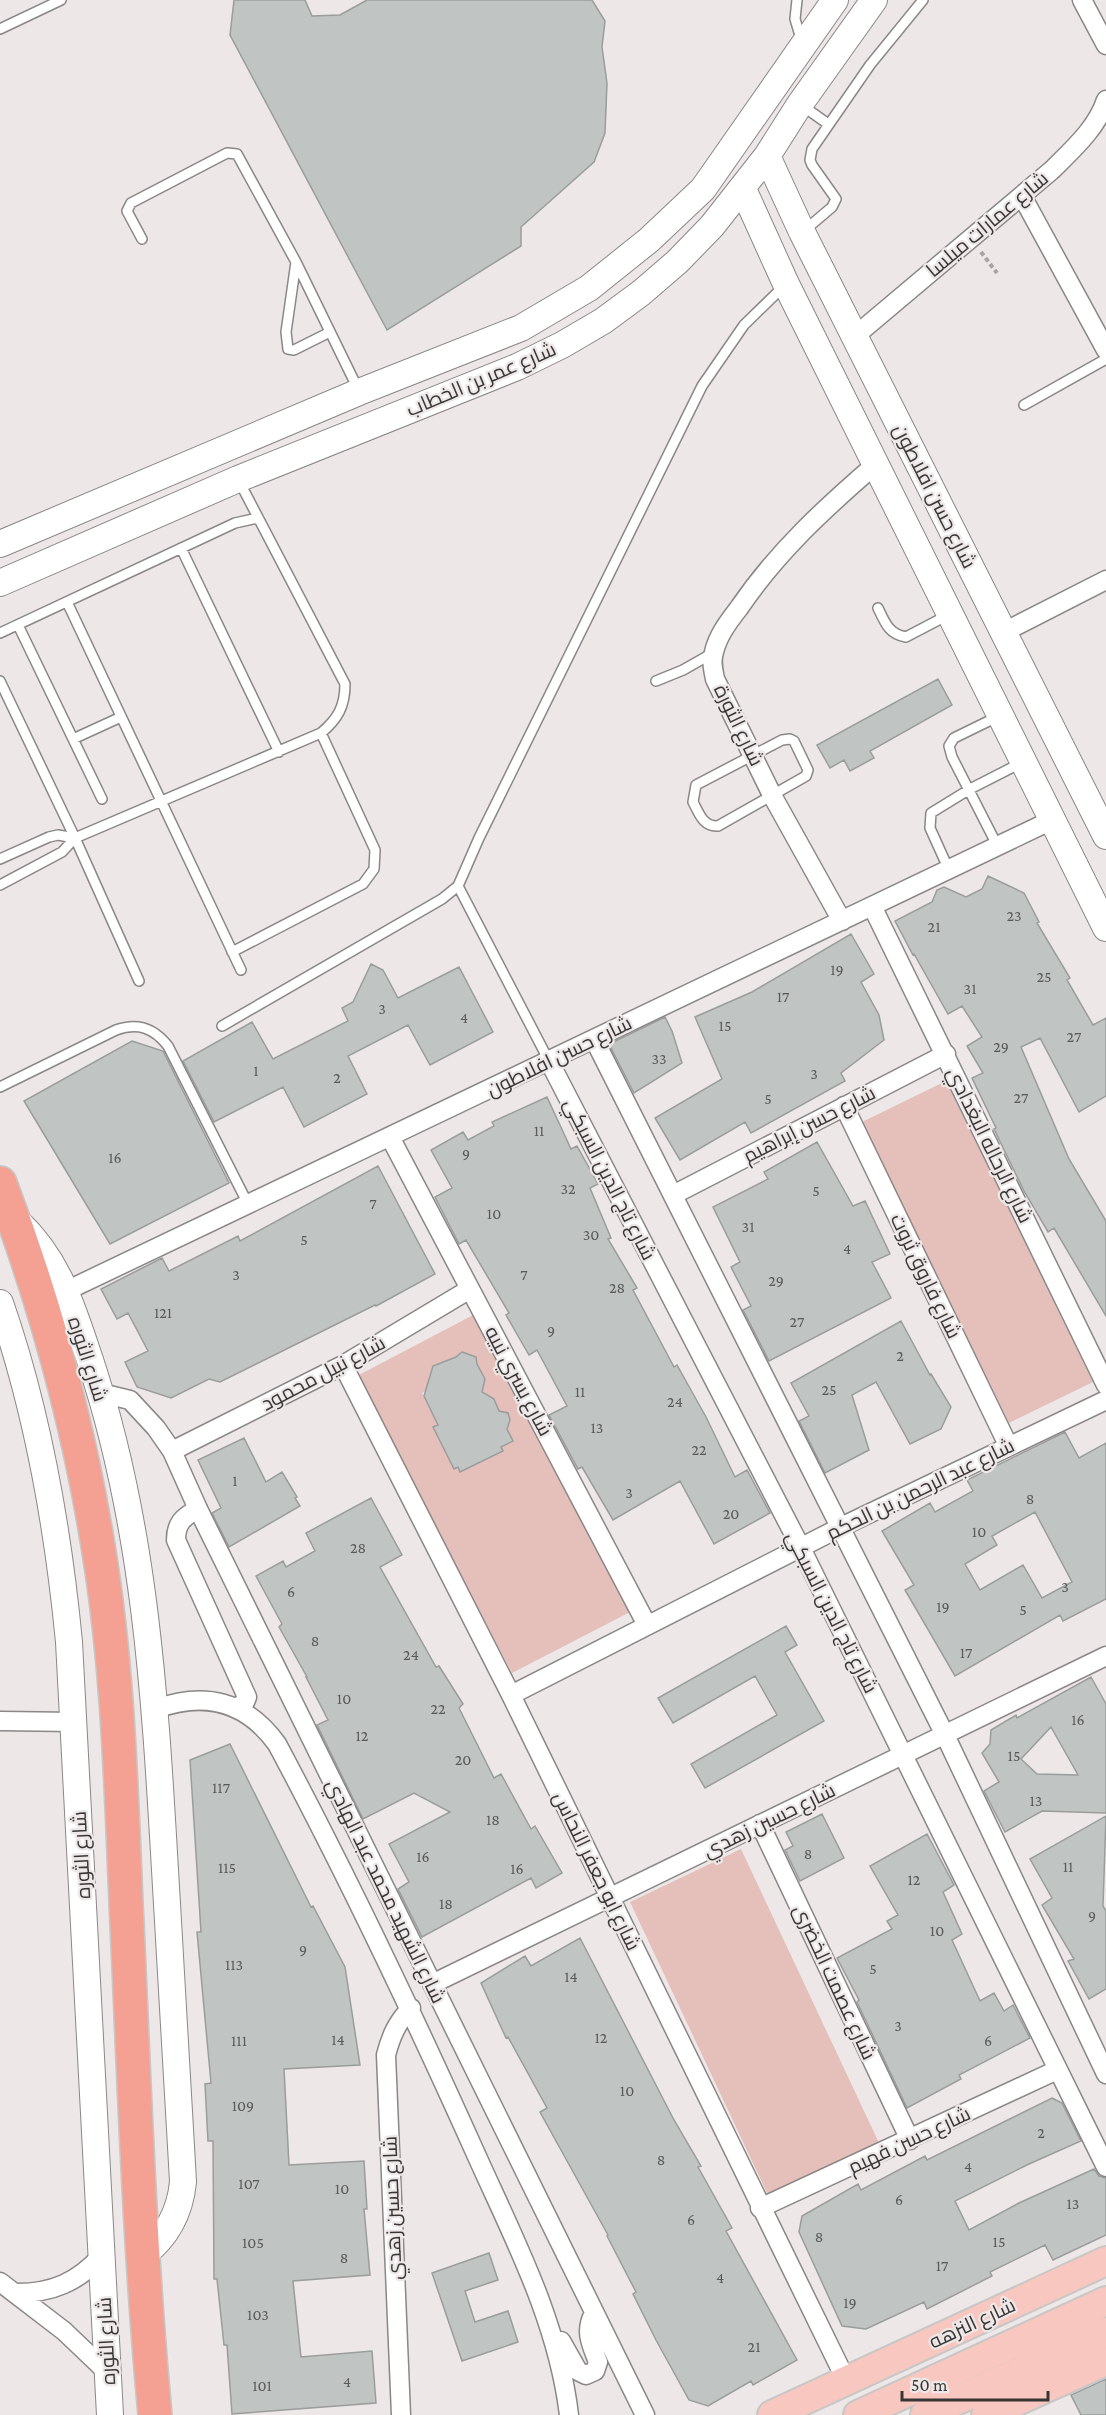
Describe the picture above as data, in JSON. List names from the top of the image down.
{
  "streets": {
    "highway": ["شارع الثوره"],
    "main road": ["شارع النزهه"],
    "street": [
      "شارع عمارات ميلسا",
      "شارع عمر بن الخطاب",
      "شارع حسن افلاطون",
      "شارع الثورة",
      "شارع حسن إبراهيم",
      "شارع الرحاله البغدادي",
      "شارع تاج الدين السبكي",
      "شارع فاروق ثروت",
      "شارع نبيل محمود",
      "شارع يسري نبيه",
      "شارع عبد الرحمن بن الحكم",
      "شارع حسين زهدي",
      "شارع ابو جعفر النحاس",
      "شارع الشهيد محمد عبد الهادي",
      "شارع عصمت الخضرى",
      "شارع حسن فهيم"
    ]
  },
  "crossings": [
    ["شارع عمارات ميلسا", "شارع حسن افلاطون"],
    ["شارع عمر بن الخطاب", "شارع حسن افلاطون"],
    ["شارع حسن افلاطون", "شارع الثورة"],
    ["شارع حسن افلاطون", "شارع الرحاله البغدادي"],
    ["شارع حسن افلاطون", "شارع تاج الدين السبكي"],
    ["شارع حسن افلاطون", "شارع الثوره"],
    ["شارع حسن افلاطون", "شارع يسري نبيه"],
    ["شارع حسن إبراهيم", "شارع الرحاله البغدادي"],
    ["شارع حسن إبراهيم", "شارع فاروق ثروت"],
    ["شارع تاج الدين السبكي", "شارع عبد الرحمن بن الحكم"],
    ["شارع تاج الدين السبكي", "شارع حسين زهدي"],
    ["شارع تاج الدين السبكي", "شارع حسن فهيم"],
    ["شارع فاروق ثروت", "شارع عبد الرحمن بن الحكم"],
    ["شارع الثوره", "شارع الشهيد محمد عبد الهادي"],
    ["شارع نبيل محمود", "شارع يسري نبيه"],
    ["شارع نبيل محمود", "شارع ابو جعفر النحاس"],
    ["شارع نبيل محمود", "شارع الشهيد محمد عبد الهادي"],
    ["شارع يسري نبيه", "شارع عبد الرحمن بن الحكم"],
    ["شارع عبد الرحمن بن الحكم", "شارع ابو جعفر النحاس"],
    ["شارع حسين زهدي", "شارع ابو جعفر النحاس"],
    ["شارع حسين زهدي", "شارع الشهيد محمد عبد الهادي"],
    ["شارع حسين زهدي", "شارع عصمت الخضرى"],
    ["شارع ابو جعفر النحاس", "شارع حسن فهيم"],
    ["شارع ابو جعفر النحاس", "شارع النزهه"],
    ["شارع عصمت الخضرى", "شارع حسن فهيم"]
  ],
  "house_numbers": [
    "23",
    "21",
    "19",
    "25",
    "31",
    "17",
    "3",
    "4",
    "15",
    "27",
    "29",
    "33",
    "1",
    "3",
    "2",
    "27",
    "5",
    "11",
    "9",
    "16",
    "32",
    "5",
    "7",
    "10",
    "31",
    "30",
    "5",
    "4",
    "3",
    "7",
    "29",
    "28",
    "121",
    "27",
    "9",
    "2",
    "25",
    "11",
    "24",
    "13",
    "22",
    "1",
    "3",
    "8",
    "20",
    "10",
    "28",
    "3",
    "6",
    "19",
    "5",
    "8",
    "17",
    "24",
    "10",
    "22",
    "16",
    "12",
    "15",
    "20",
    "117",
    "13",
    "18",
    "8",
    "16",
    "11",
    "115",
    "16",
    "12",
    "18",
    "9",
    "10",
    "9",
    "113",
    "5",
    "14",
    "3",
    "12",
    "14",
    "111",
    "6",
    "10",
    "109",
    "2",
    "8",
    "4",
    "107",
    "10",
    "6",
    "13",
    "6",
    "8",
    "15",
    "105",
    "8",
    "17",
    "4",
    "19",
    "103",
    "21",
    "4",
    "101"
  ],
  "scale_bar": "50 m"
}
